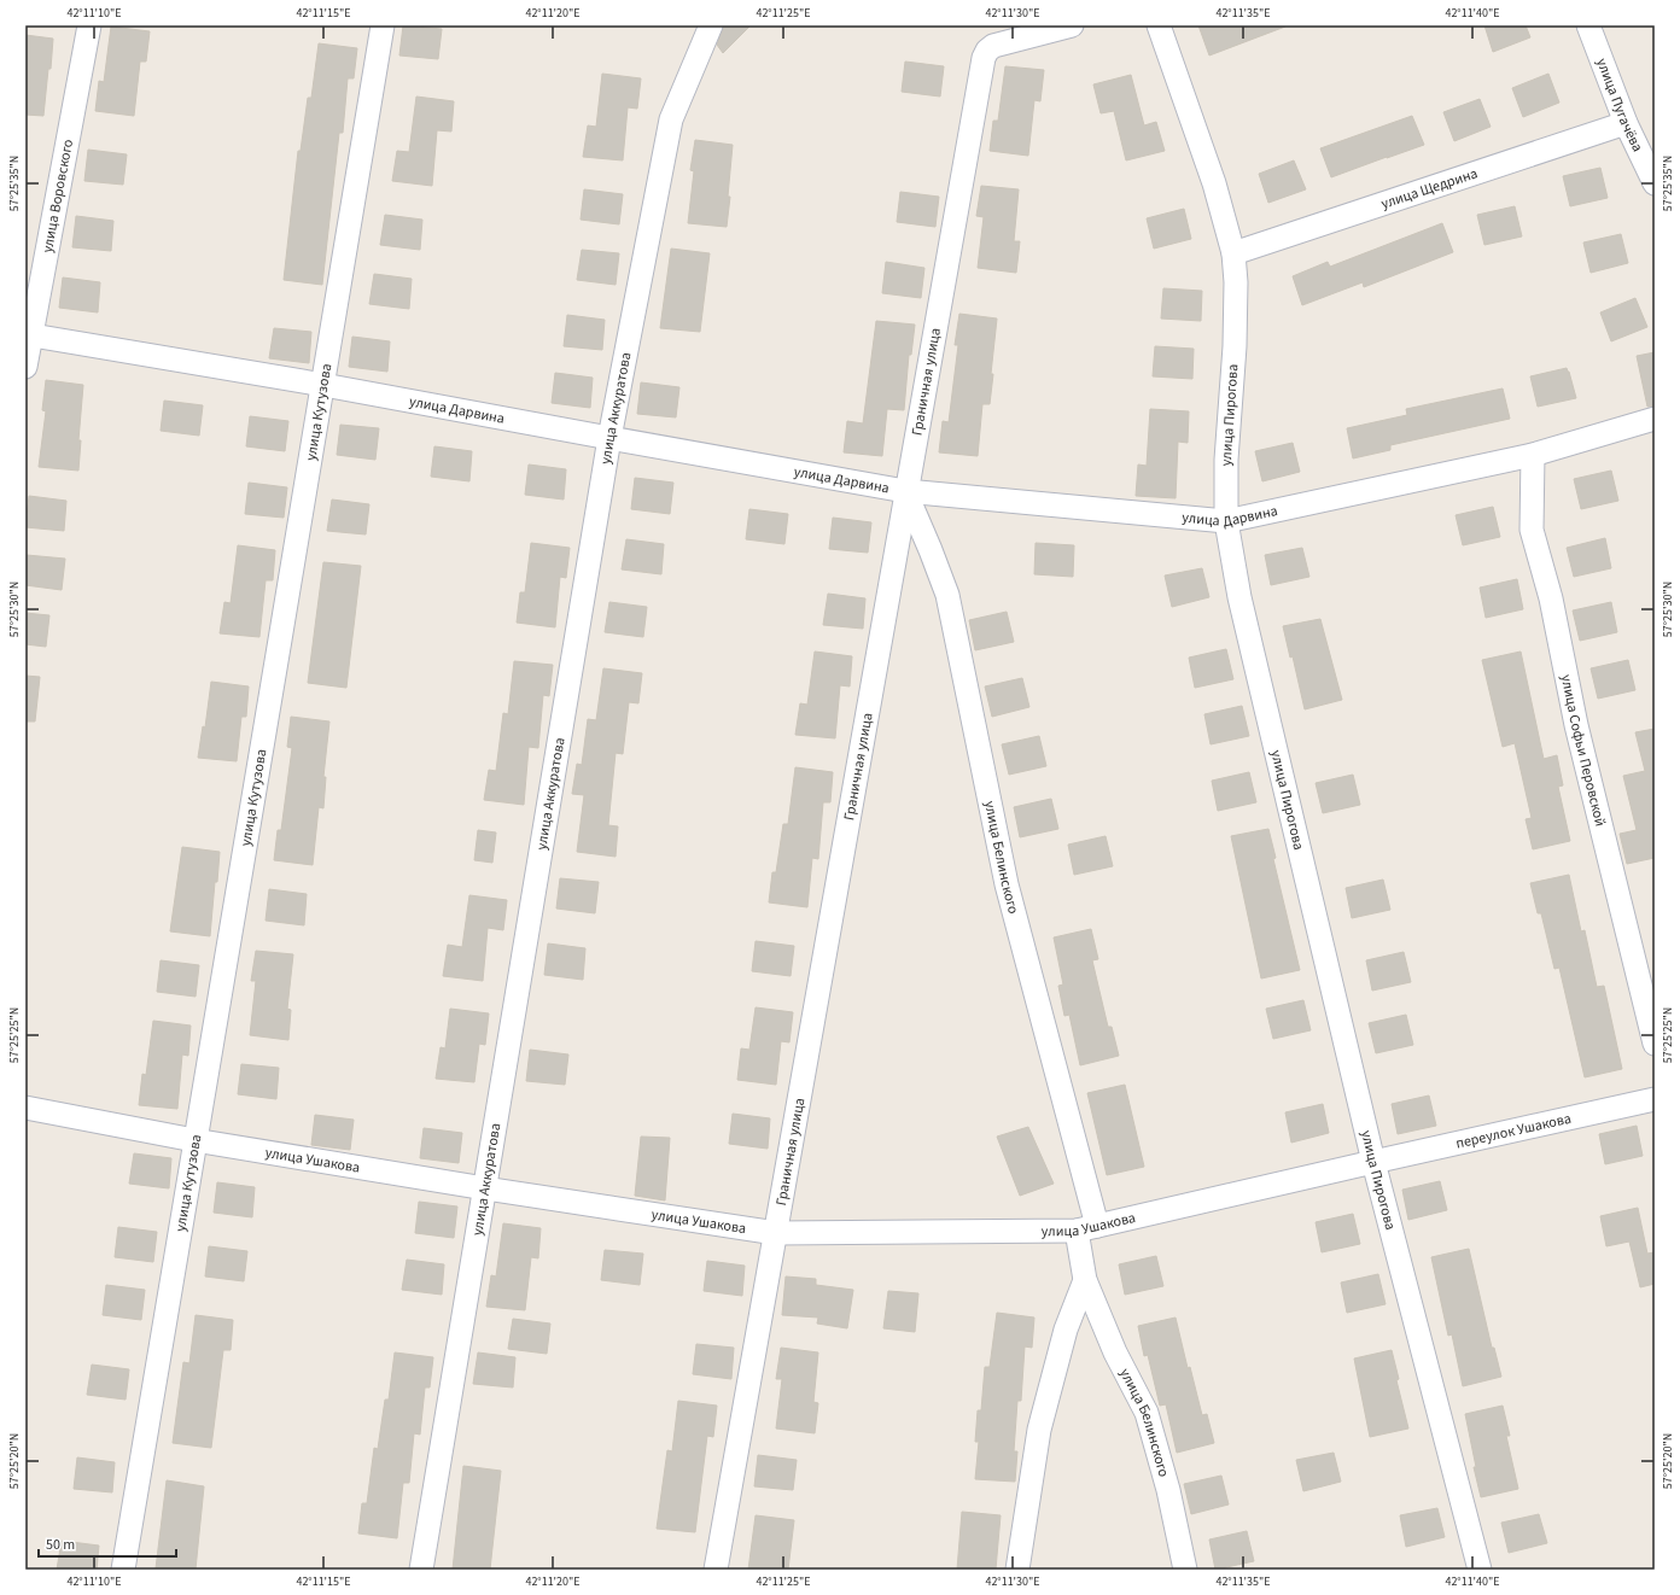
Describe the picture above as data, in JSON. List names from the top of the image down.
{
  "streets": {
    "street": [
      "улица Пугачёва",
      "улица Щедрина",
      "улица Воровского",
      "Граничная улица",
      "улица Аккуратова",
      "улица Дарвина",
      "улица Кутузова",
      "улица Пирогова",
      "улица Софьи Перовской",
      "улица Белинского",
      "переулок Ушакова",
      "улица Ушакова"
    ]
  },
  "crossings": [
    ["улица Пугачёва", "улица Щедрина"],
    ["улица Щедрина", "улица Пирогова"],
    ["улица Воровского", "улица Дарвина"],
    ["Граничная улица", "улица Дарвина"],
    ["Граничная улица", "улица Белинского"],
    ["Граничная улица", "улица Ушакова"],
    ["улица Аккуратова", "улица Дарвина"],
    ["улица Аккуратова", "улица Ушакова"],
    ["улица Дарвина", "улица Кутузова"],
    ["улица Дарвина", "улица Пирогова"],
    ["улица Дарвина", "улица Софьи Перовской"],
    ["улица Дарвина", "улица Белинского"],
    ["улица Кутузова", "улица Ушакова"],
    ["улица Пирогова", "переулок Ушакова"],
    ["улица Пирогова", "улица Ушакова"],
    ["улица Белинского", "улица Ушакова"],
    ["переулок Ушакова", "улица Ушакова"]
  ],
  "scale_bar": "50 m",
  "coordinates": [
    "42°11'10\"E",
    "42°11'15\"E",
    "42°11'20\"E",
    "42°11'25\"E",
    "42°11'30\"E",
    "42°11'35\"E",
    "42°11'40\"E",
    "57°25'35\"N",
    "57°25'30\"N",
    "57°25'25\"N",
    "57°25'20\"N"
  ]
}
